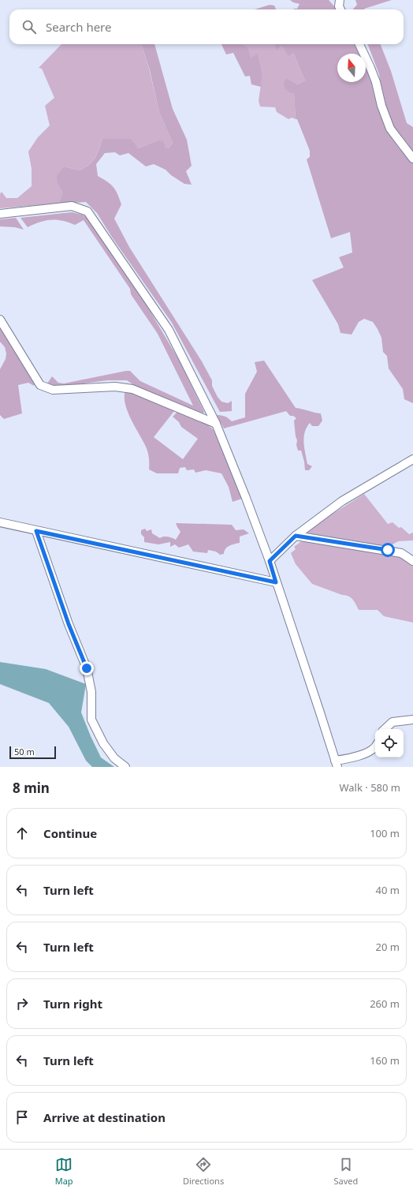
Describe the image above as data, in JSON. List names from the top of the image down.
{
  "scale_bar": "50 m",
  "north": "top",
  "page": {
    "search": "Search here",
    "scale": "50 m",
    "heading": ["8 min", "Walk · 580 m"],
    "list": [
      ["Continue", "100 m"],
      ["Turn left", "40 m"],
      ["Turn left", "20 m"],
      ["Turn right", "260 m"],
      ["Turn left", "160 m"],
      "Arrive at destination"
    ],
    "nav": ["Map", "Directions", "Saved"]
  }
}
